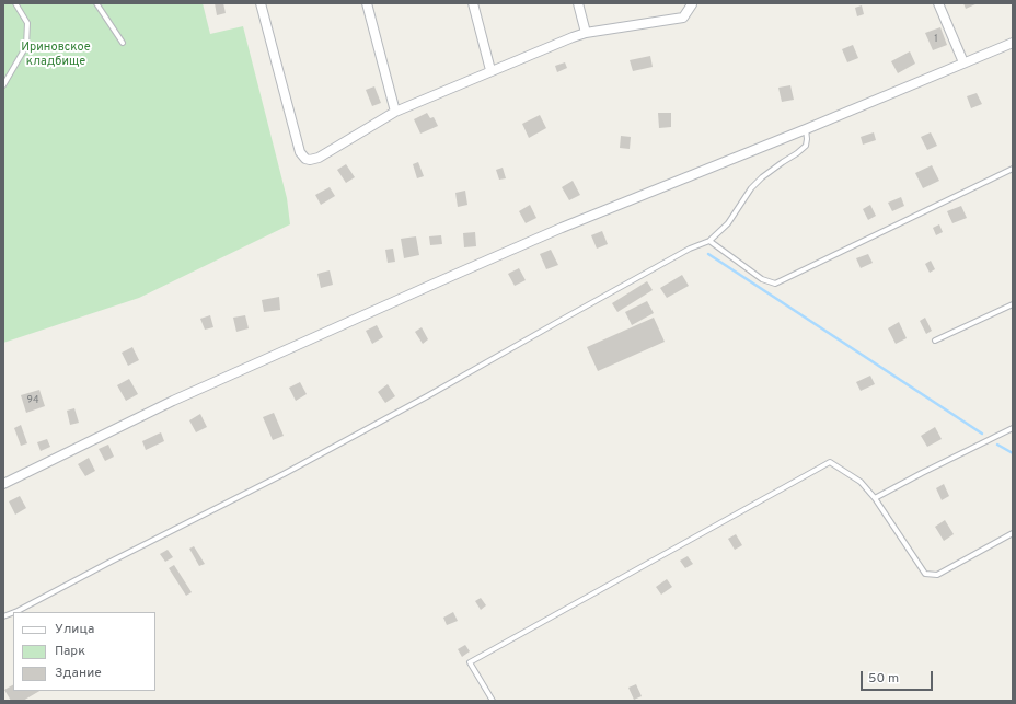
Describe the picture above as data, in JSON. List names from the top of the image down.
{
  "parks": ["Ириновское кладбище"],
  "house_numbers": ["1", "94"],
  "legend": ["Улица", "Парк", "Здание"],
  "scale_bar": "50 m"
}
